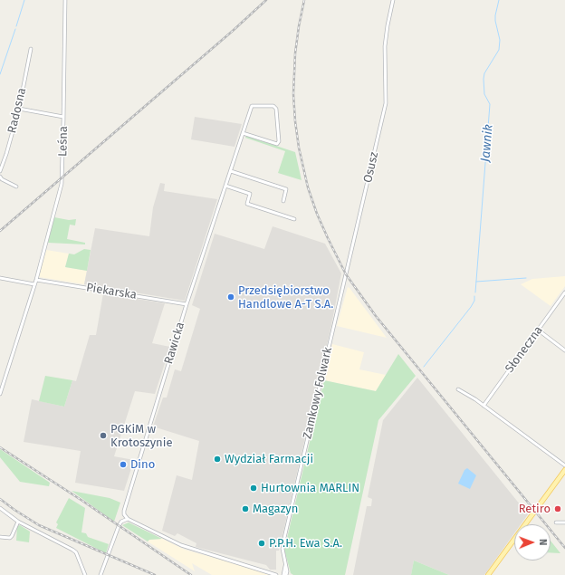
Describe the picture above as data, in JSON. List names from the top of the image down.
{
  "streets": {
    "street": [
      "Radosna",
      "Leśna",
      "Osusz",
      "Piekarska",
      "Rawicka",
      "Słoneczna",
      "Zamkowy Folwark"
    ]
  },
  "crossings": [
    ["Leśna", "Piekarska"],
    ["Osusz", "Zamkowy Folwark"],
    ["Piekarska", "Rawicka"]
  ],
  "water": ["Jawnik"],
  "places": [
    "Przedsiębiorstwo Handlowe A-T S.A.",
    "PGKiM w Krotoszynie",
    "Wydział Farmacji",
    "Dino",
    "Hurtownia MARLIN",
    "Magazyn",
    "Retiro",
    "P.P.H. Ewa S.A."
  ],
  "north": "right"
}
